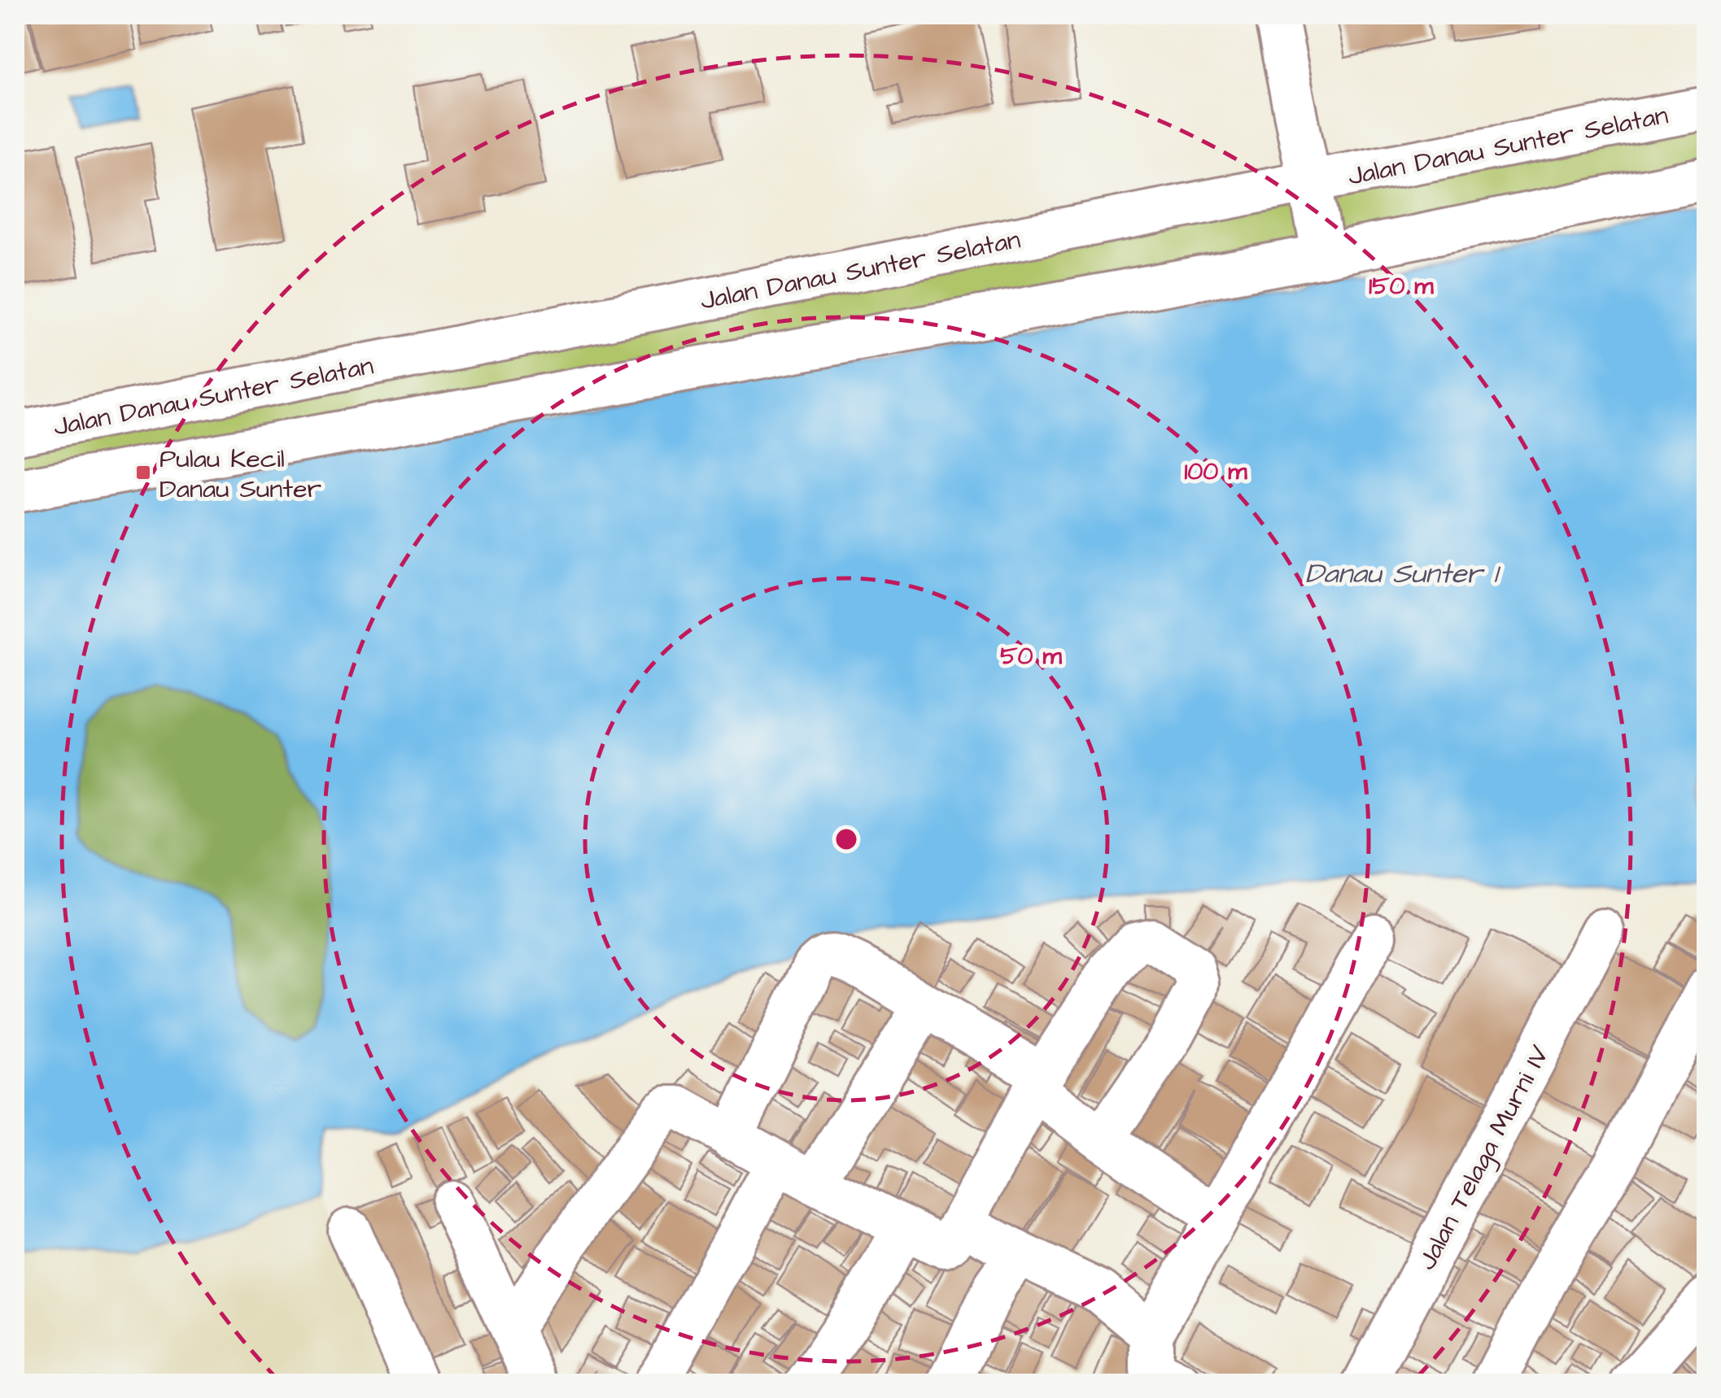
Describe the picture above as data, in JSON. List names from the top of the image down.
{
  "streets": {
    "street": ["Jalan Danau Sunter Selatan", "Jalan Telaga Murni IV"]
  },
  "water": ["Danau Sunter 1"],
  "places": {
    "transit": ["Pulau Kecil Danau Sunter"]
  },
  "rings": ["150 m", "100 m", "50 m"]
}
